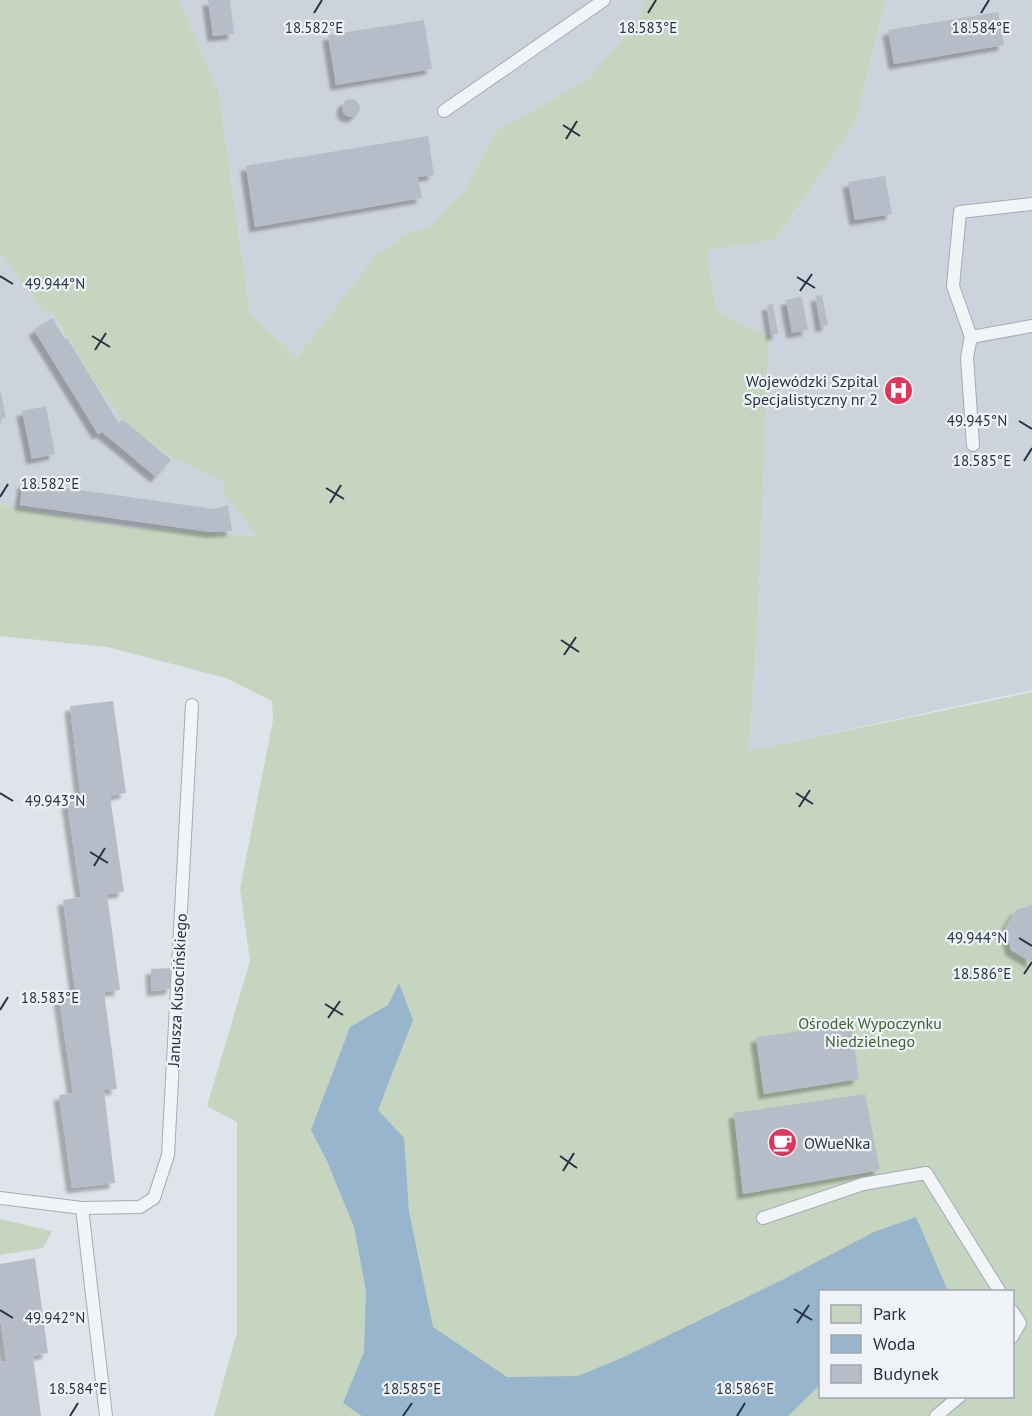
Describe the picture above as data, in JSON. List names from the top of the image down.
{
  "streets": {
    "lane": ["Janusza Kusocińskiego"]
  },
  "parks": ["Ośrodek Wypoczynku Niedzielnego"],
  "places": {
    "hospital": ["Wojewódzki Szpital Specjalistyczny nr 2"],
    "cafe": ["OWueNka"]
  },
  "legend": ["Park", "Woda", "Budynek"],
  "coordinates": [
    "18.582°E",
    "18.583°E",
    "18.584°E",
    "49.944°N",
    "49.945°N",
    "18.585°E",
    "49.943°N",
    "18.586°E",
    "49.942°N"
  ]
}
